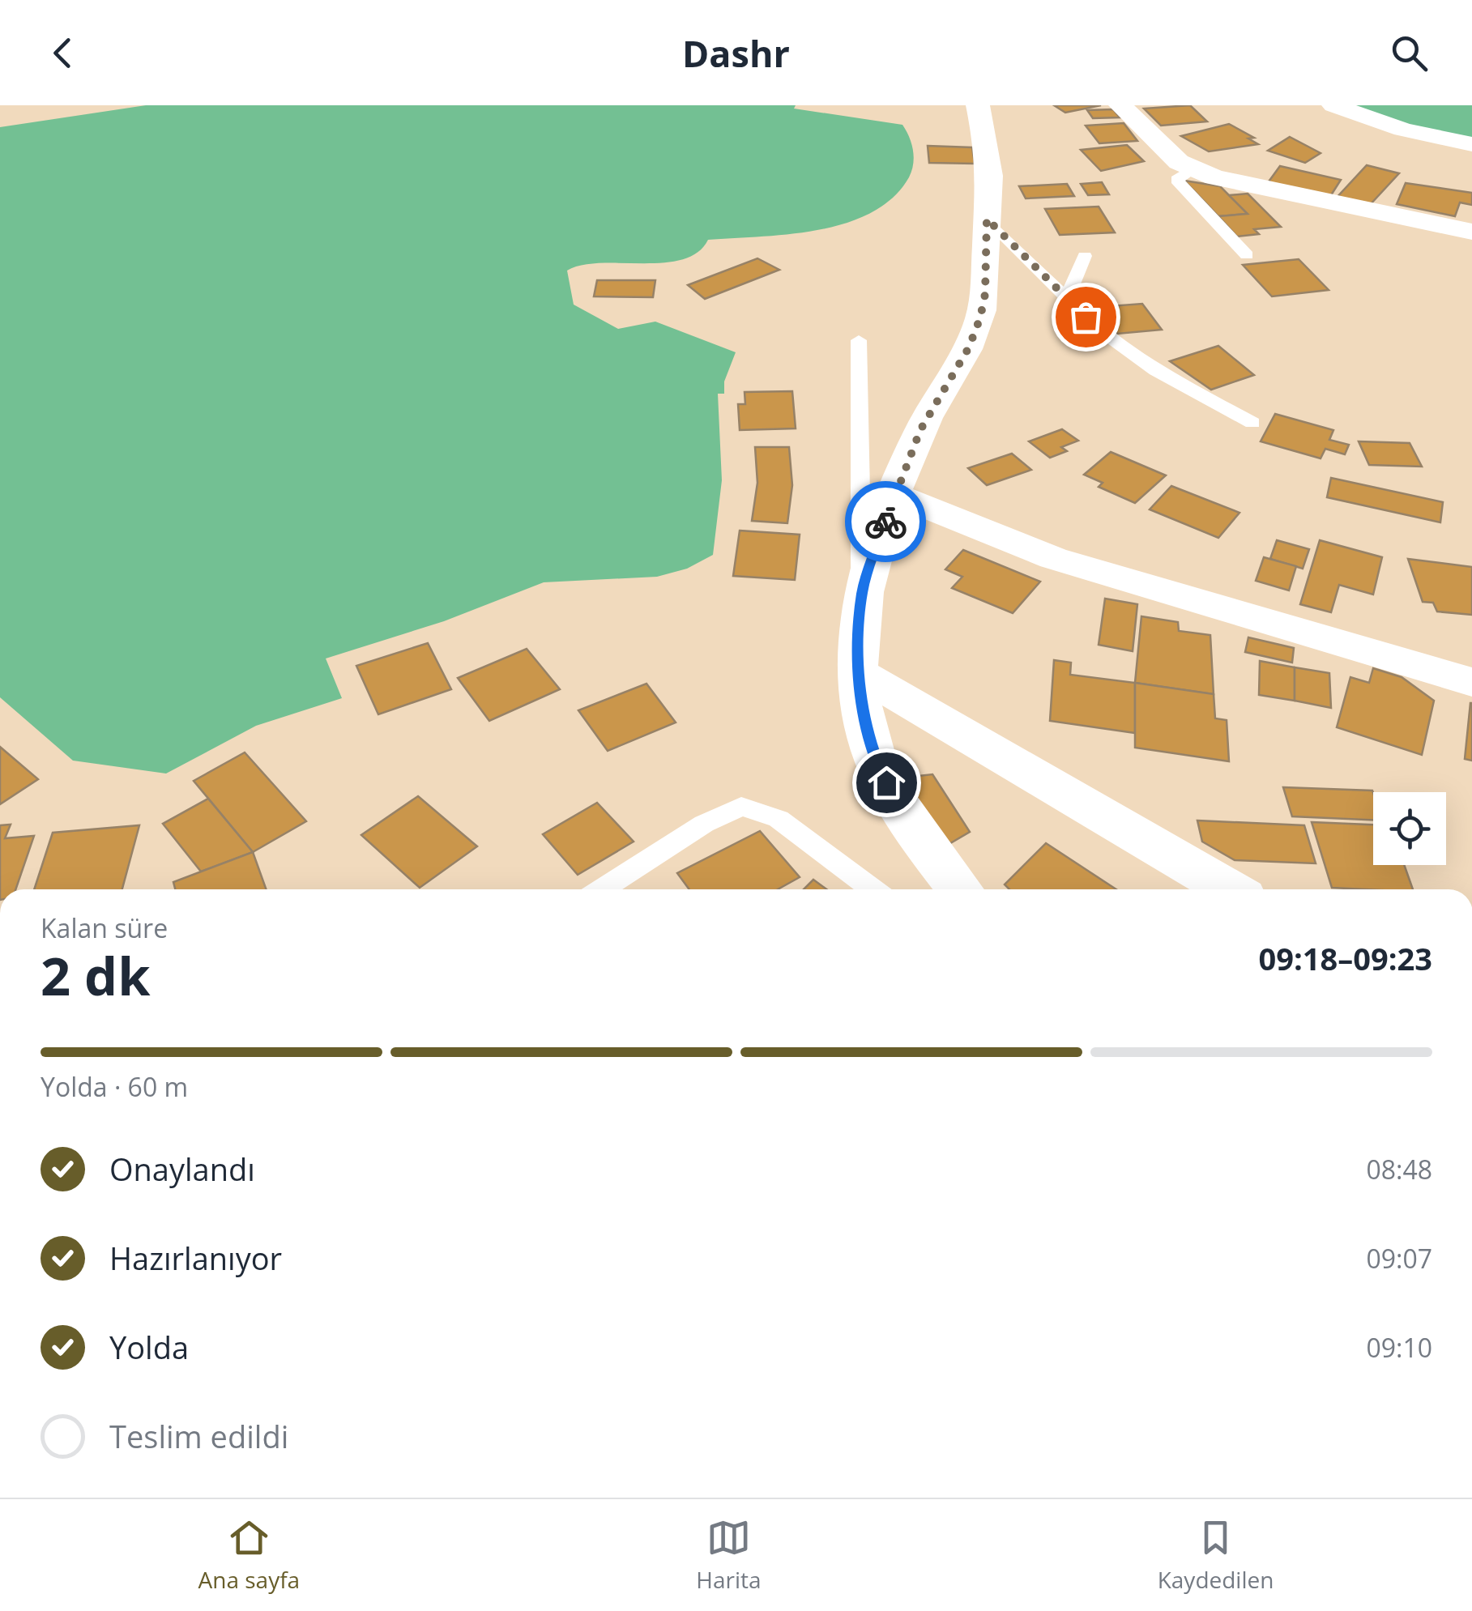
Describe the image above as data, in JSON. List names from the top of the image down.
{
  "page": {
    "header": "Dashr",
    "heading": ["2 dk", "Kalan süre", "09:18–09:23"],
    "bar": "Yolda · 60 m",
    "list": [
      ["Onaylandı", "08:48"],
      ["Hazırlanıyor", "09:07"],
      ["Yolda", "09:10"],
      "Teslim edildi"
    ],
    "tabs": ["Ana sayfa", "Harita", "Kaydedilen"]
  }
}
